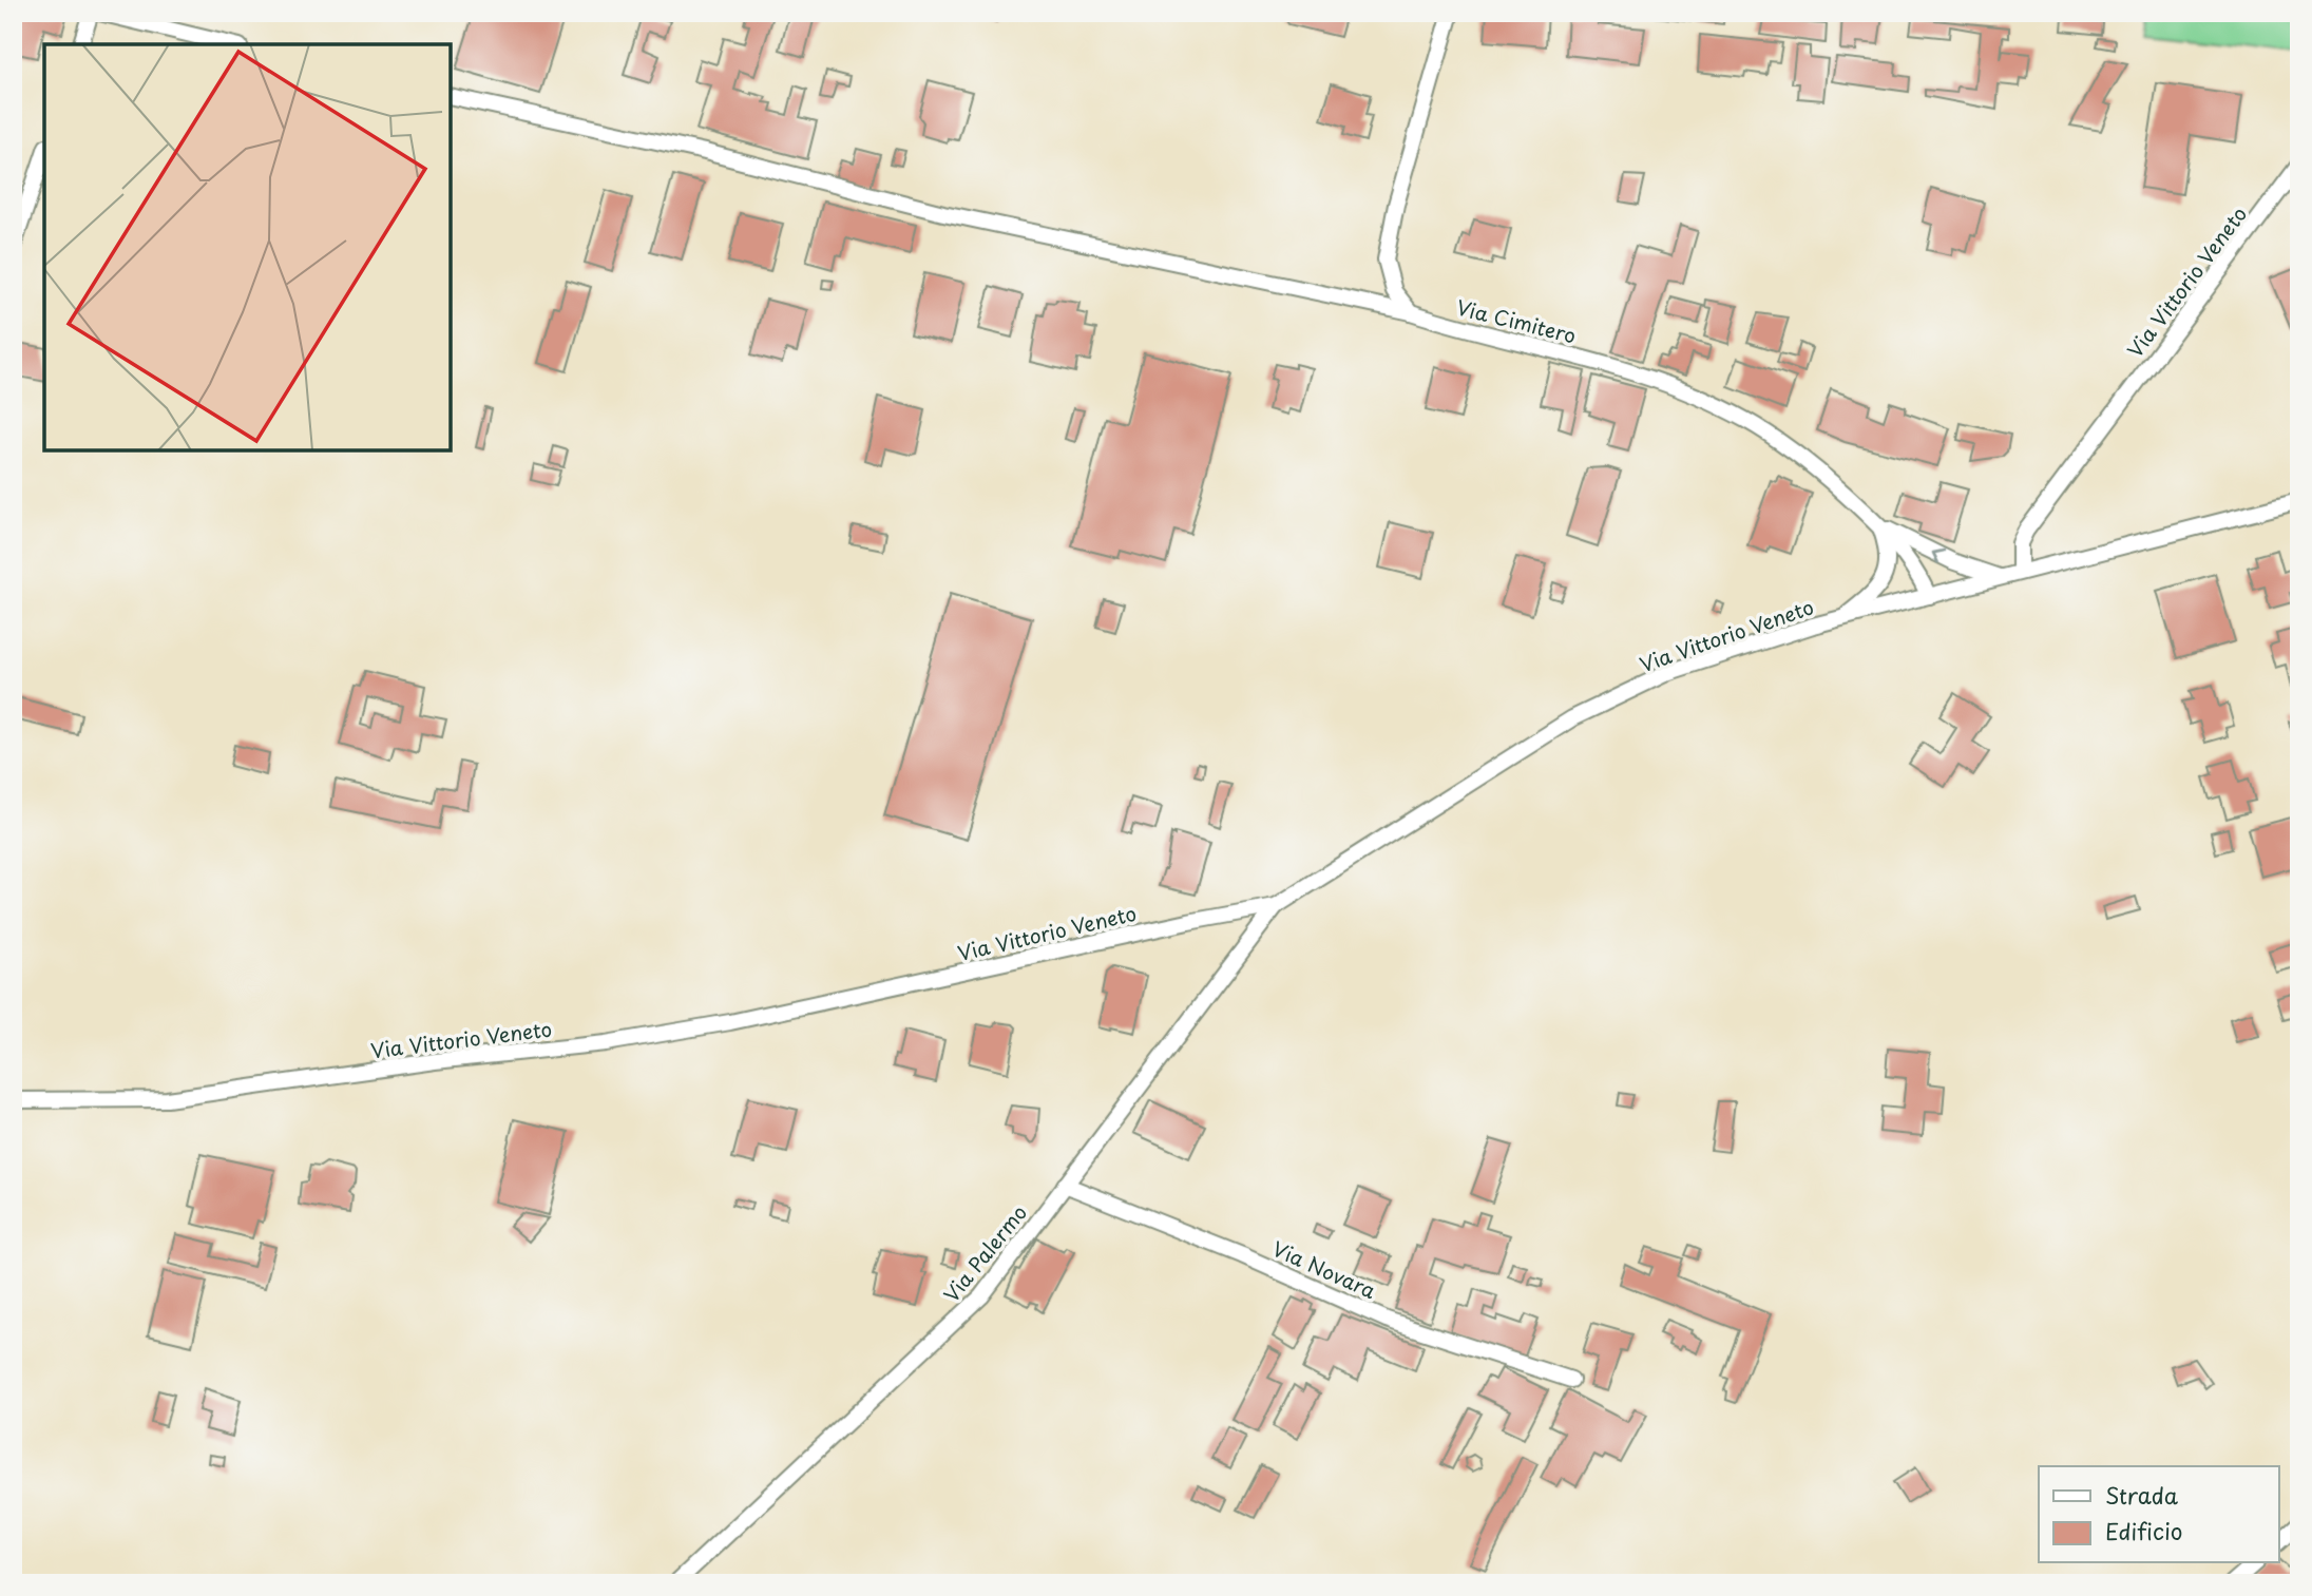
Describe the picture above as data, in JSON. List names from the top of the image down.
{
  "streets": {
    "street": [
      "Via Vittorio Veneto",
      "Via Cimitero",
      "Via Palermo",
      "Via Novara"
    ]
  },
  "crossings": [
    ["Via Vittorio Veneto", "Via Cimitero"],
    ["Via Vittorio Veneto", "Via Palermo"],
    ["Via Palermo", "Via Novara"]
  ],
  "legend": ["Strada", "Edificio"]
}
